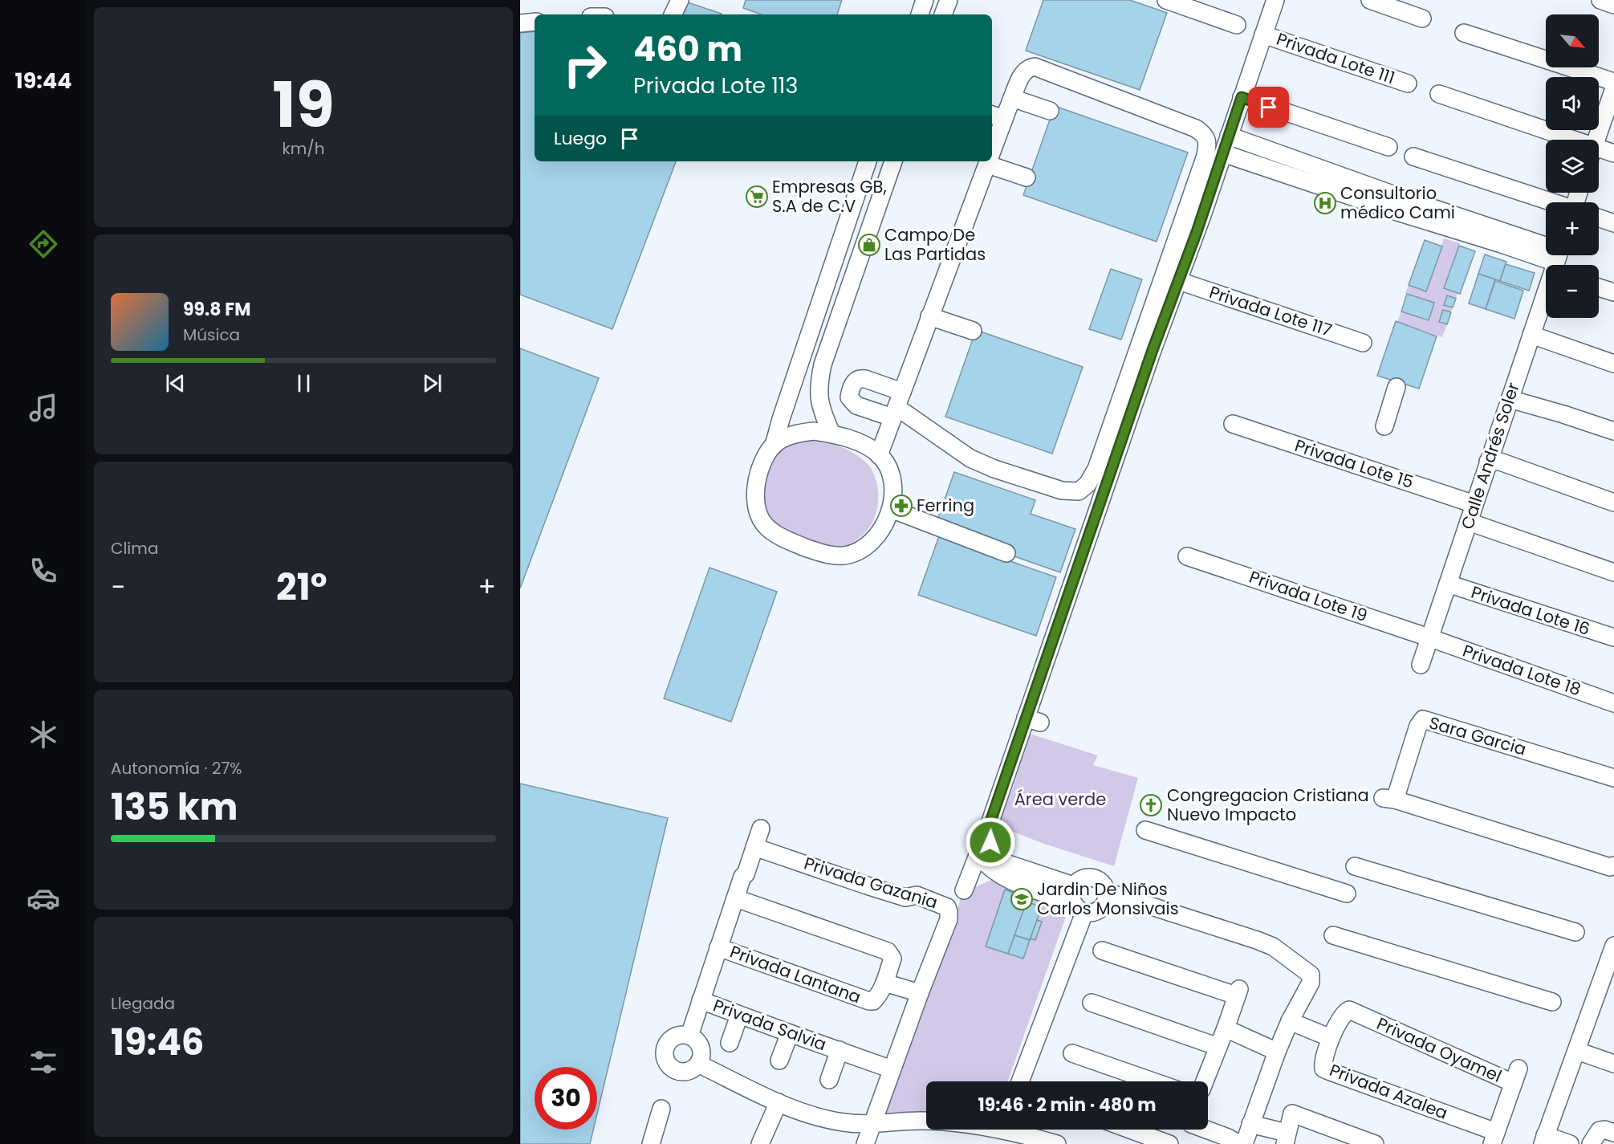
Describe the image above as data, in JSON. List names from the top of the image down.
{
  "streets": {
    "street": [
      "Privada Lote 111",
      "Privada Lote 117",
      "Calle Andrés Soler",
      "Privada Lote 15",
      "Privada Lote 19",
      "Privada Lote 16",
      "Privada Lote 18",
      "Sara Garcia",
      "Privada Gazania",
      "Privada Lantana",
      "Privada Salvia",
      "Privada Oyamel",
      "Privada Azalea"
    ]
  },
  "crossings": [
    ["Calle Andrés Soler", "Privada Lote 15"],
    ["Calle Andrés Soler", "Privada Lote 19"],
    ["Calle Andrés Soler", "Privada Lote 16"],
    ["Calle Andrés Soler", "Privada Lote 18"],
    ["Privada Lote 19", "Privada Lote 18"],
    ["Privada Gazania", "Privada Lantana"],
    ["Privada Lantana", "Privada Salvia"],
    ["Privada Oyamel", "Privada Azalea"]
  ],
  "parks": ["Área verde"],
  "places": {
    "supermarket": ["Empresas GB, S.A de C.V"],
    "hospital": ["Consultorio médico Cami"],
    "shop": ["Campo De Las Partidas"],
    "pharmacy": ["Ferring"],
    "church": ["Congregacion Cristiana Nuevo Impacto"],
    "school or university": ["Jardin De Niños Carlos Monsivais"]
  },
  "north": "bottom right",
  "page": {
    "tabs": "19:44",
    "tile": [
      ["19", "km/h"],
      "Clima",
      ["Autonomía · 27%", "135 km"],
      ["Llegada", "19:46"]
    ],
    "map_buttons": ["+", "−"],
    "turn": ["460 m", "Privada Lote 113"],
    "then": "Luego",
    "song": ["99.8 FM", "Música"],
    "heat": ["−", "21°", "+"],
    "limit": "30",
    "trip": "19:46 · 2 min · 480 m"
  }
}
